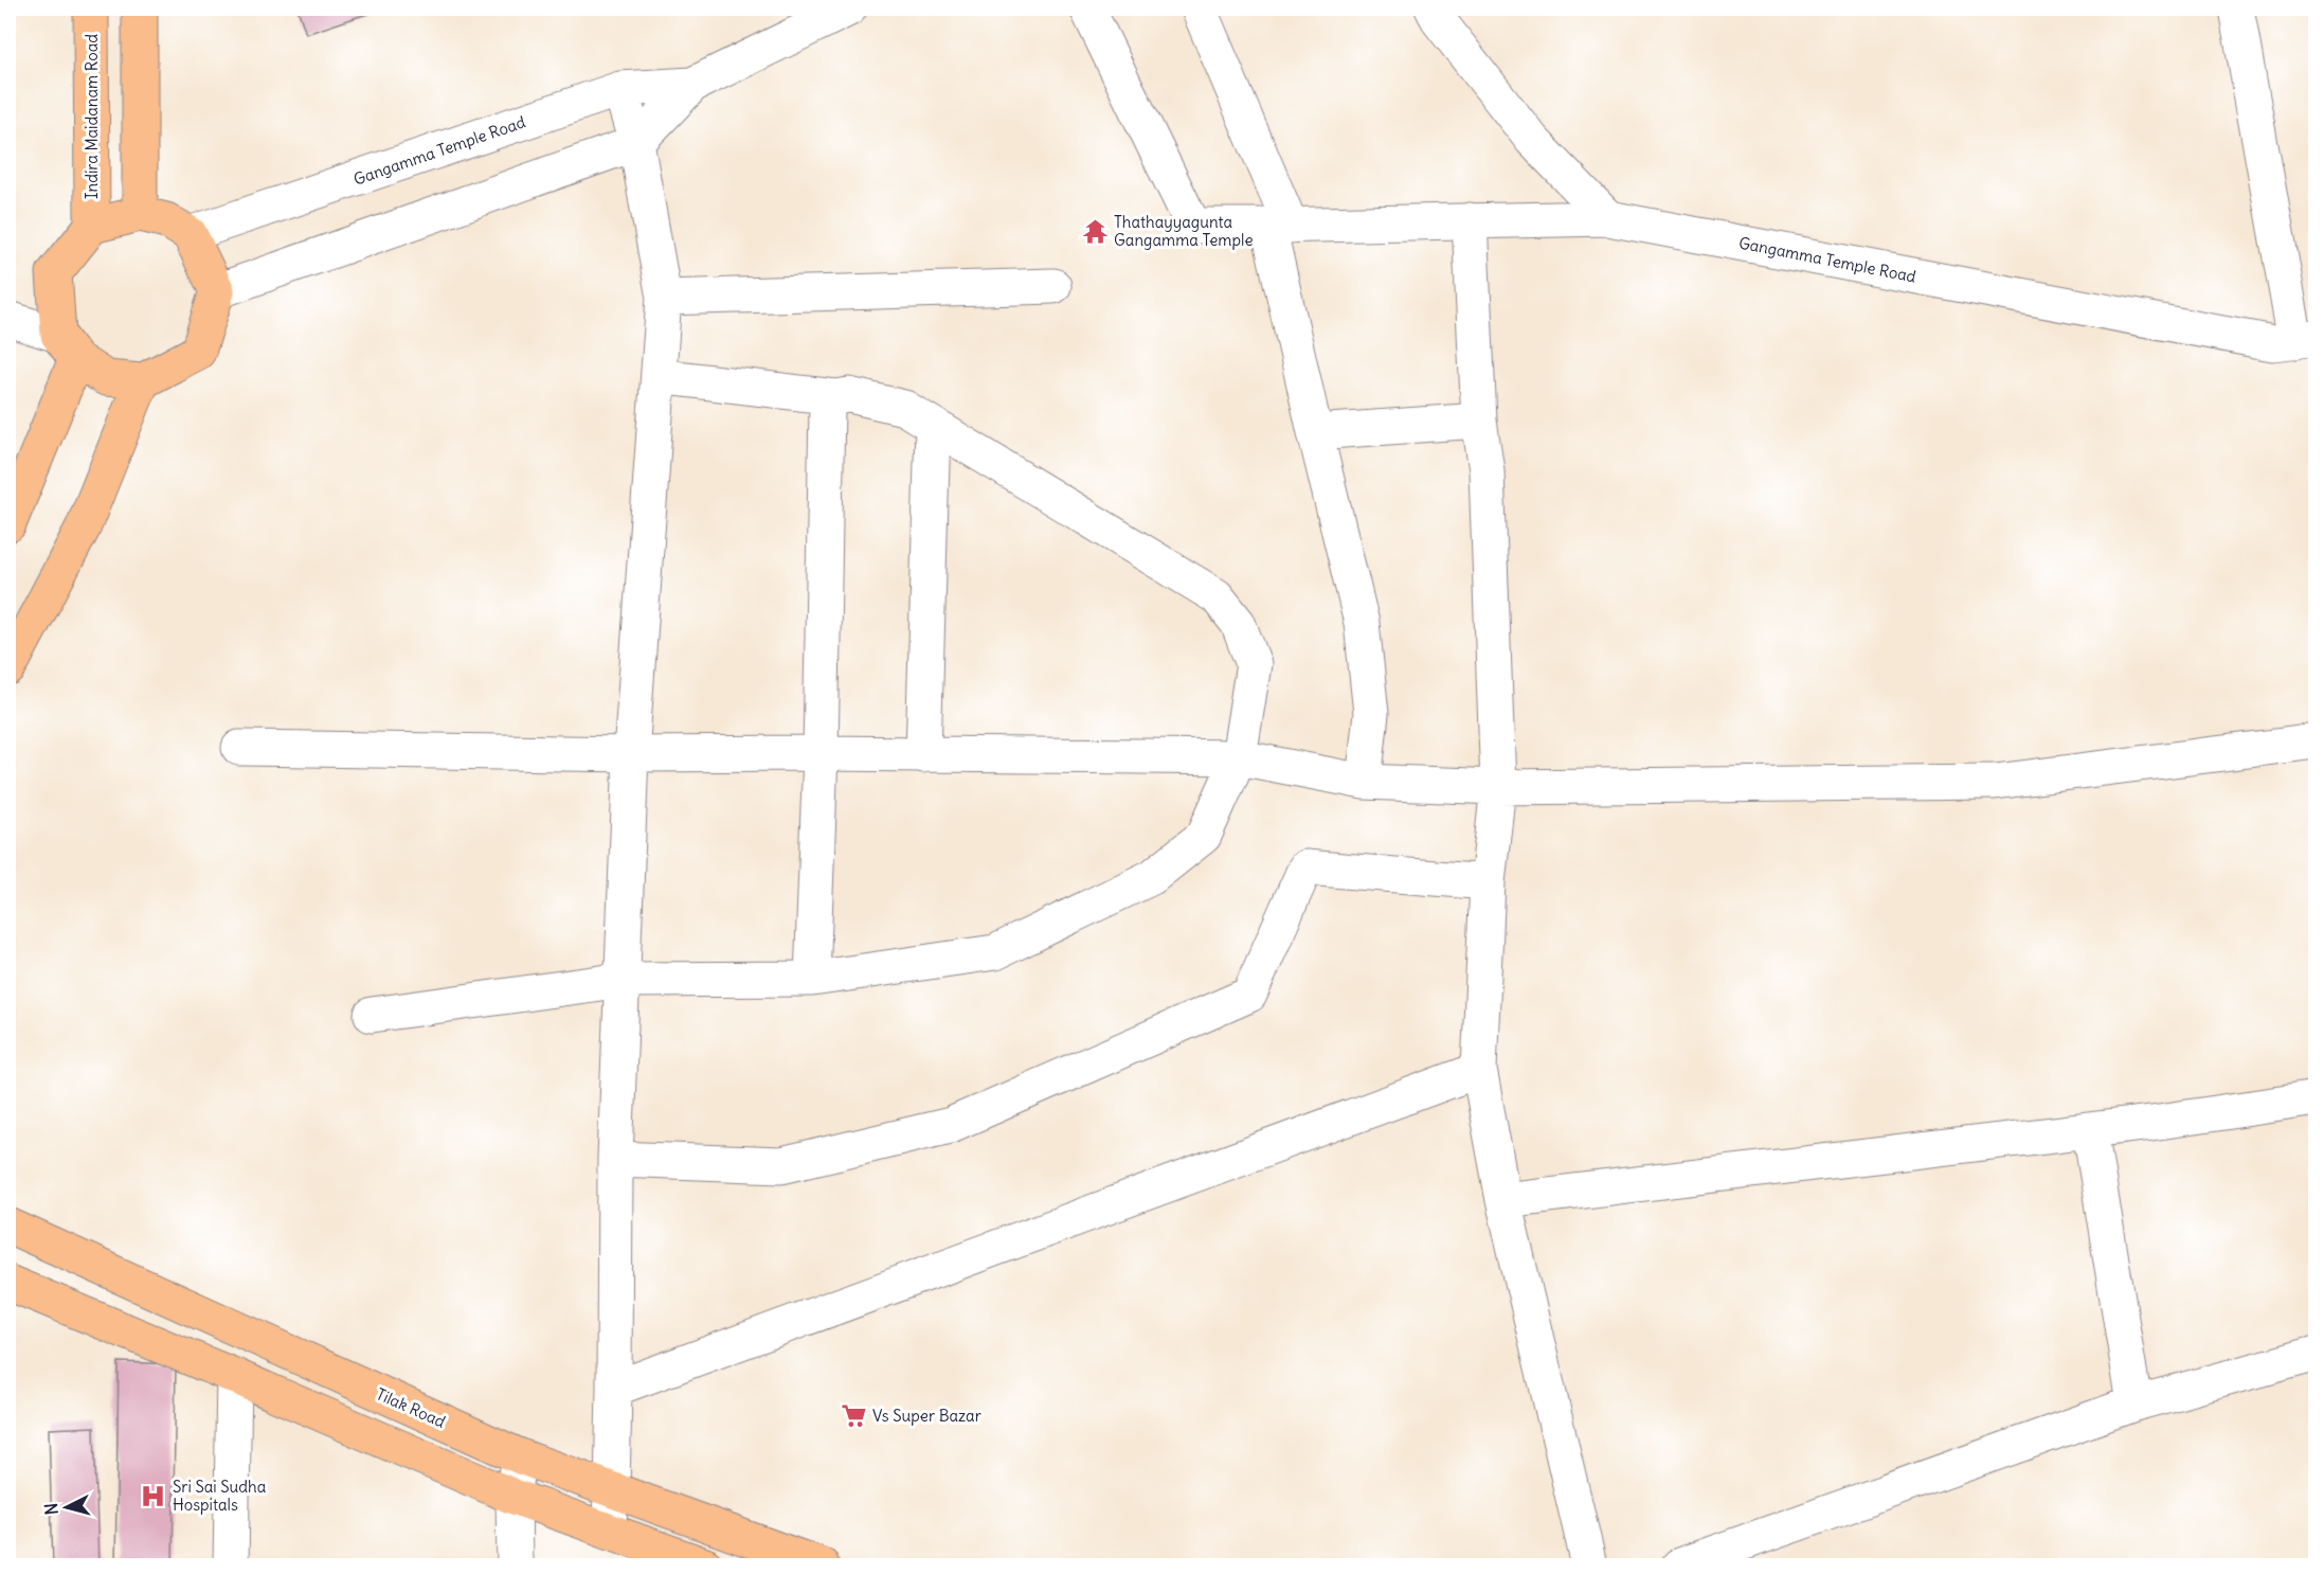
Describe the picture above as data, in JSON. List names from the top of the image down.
{
  "streets": {
    "main road": ["Indira Maidanam Road", "Tilak Road"],
    "street": ["Gangamma Temple Road"]
  },
  "crossings": [
    ["Indira Maidanam Road", "Gangamma Temple Road"]
  ],
  "places": {
    "temple": ["Thathayyagunta Gangamma Temple"],
    "supermarket": ["Vs Super Bazar"],
    "hospital": ["Sri Sai Sudha Hospitals"]
  },
  "north": "left"
}
